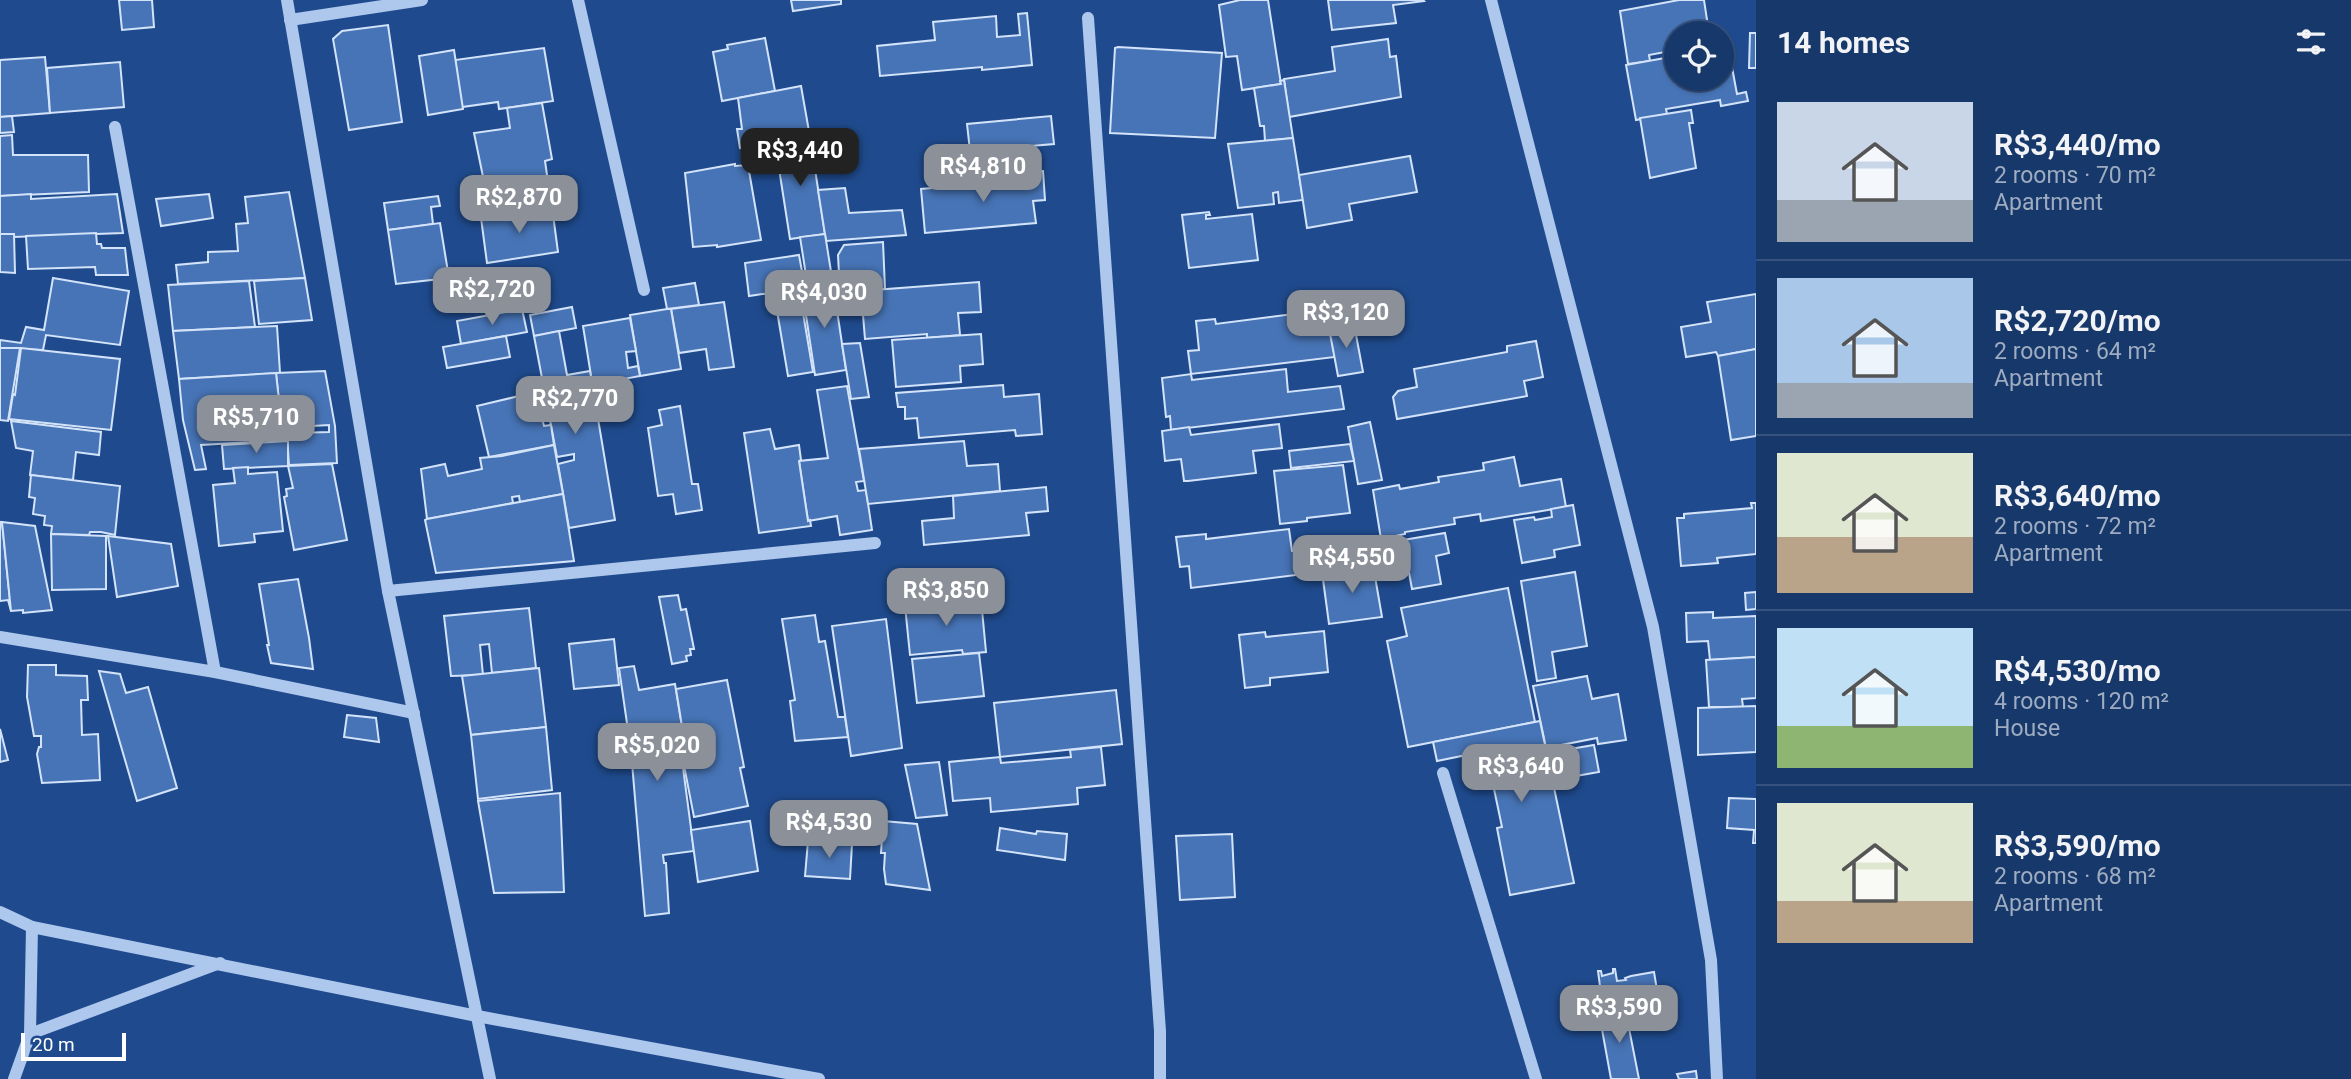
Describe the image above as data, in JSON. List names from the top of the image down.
{
  "scale_bar": "20 m",
  "page": {
    "heading": "14 homes",
    "list": [
      {
        "name": "R$3,440/mo",
        "note": "2 rooms · 70 m² · Apartment"
      },
      {
        "name": "R$2,720/mo",
        "note": "2 rooms · 64 m² · Apartment"
      },
      {
        "name": "R$3,640/mo",
        "note": "2 rooms · 72 m² · Apartment"
      },
      {
        "name": "R$4,530/mo",
        "note": "4 rooms · 120 m² · House"
      },
      {
        "name": "R$3,590/mo",
        "note": "2 rooms · 68 m² · Apartment"
      }
    ],
    "price": [
      "R$3,440",
      "R$4,810",
      "R$2,870",
      "R$2,720",
      "R$4,030",
      "R$3,120",
      "R$2,770",
      "R$5,710",
      "R$4,550",
      "R$3,850",
      "R$5,020",
      "R$3,640",
      "R$4,530",
      "R$3,590"
    ],
    "scale": "20 m"
  }
}
